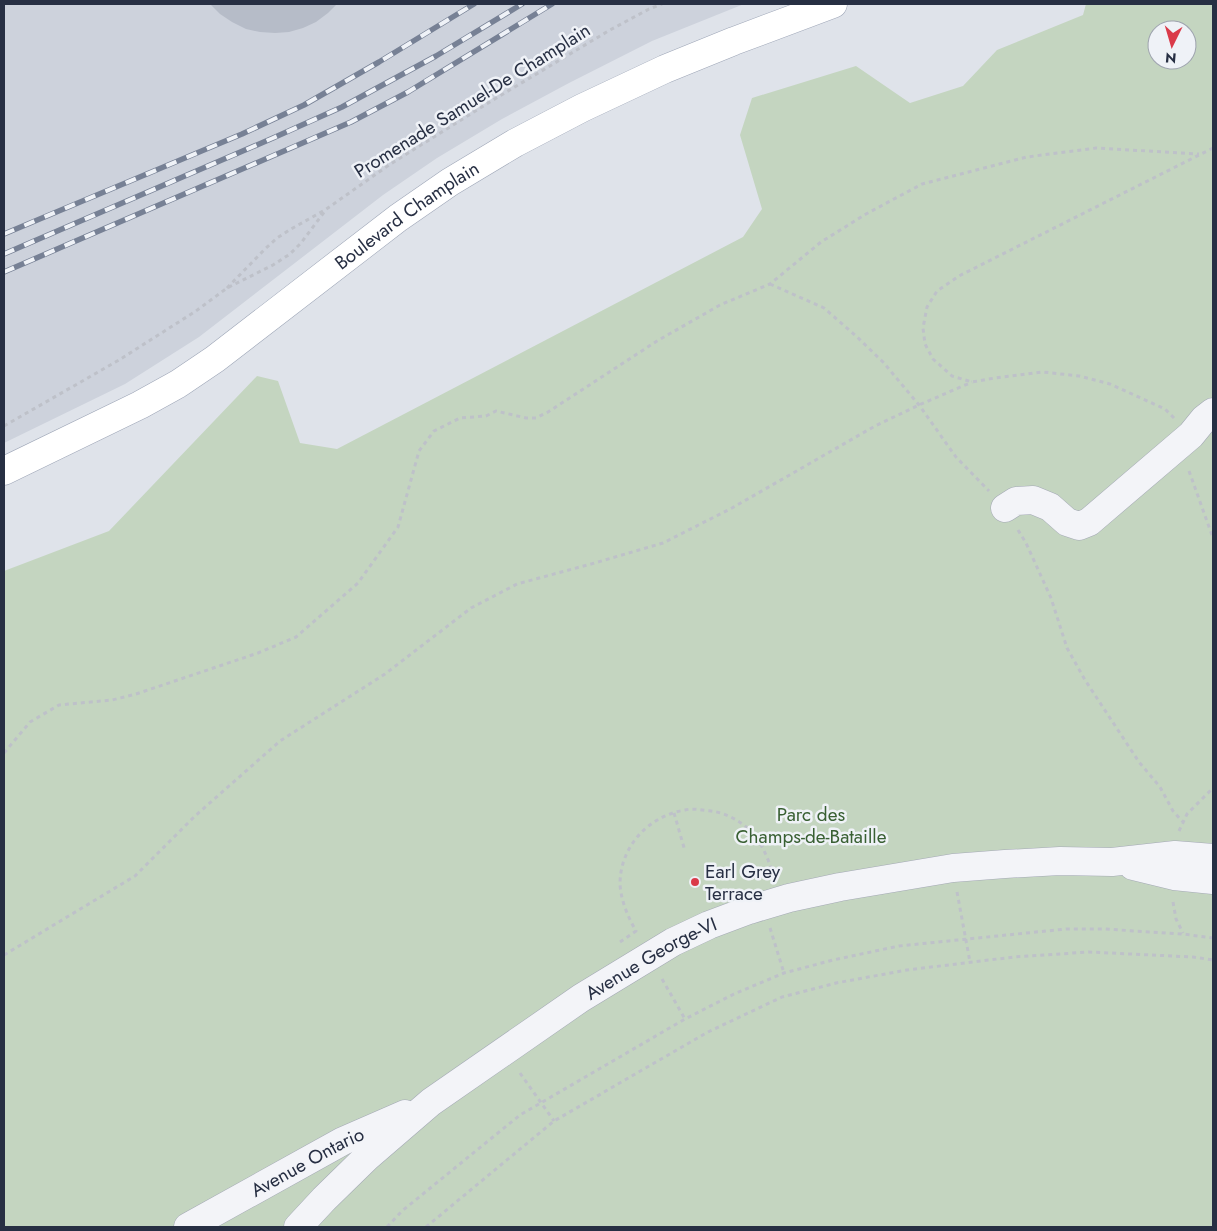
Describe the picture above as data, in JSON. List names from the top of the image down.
{
  "streets": {
    "main road": ["Boulevard Champlain"],
    "street": ["Avenue George-VI", "Avenue Ontario"],
    "path": ["Promenade Samuel-De Champlain"]
  },
  "crossings": [
    ["Avenue George-VI", "Avenue Ontario"]
  ],
  "parks": ["Parc des Champs-de-Bataille"],
  "places": ["Earl Grey Terrace"],
  "north": "bottom"
}
